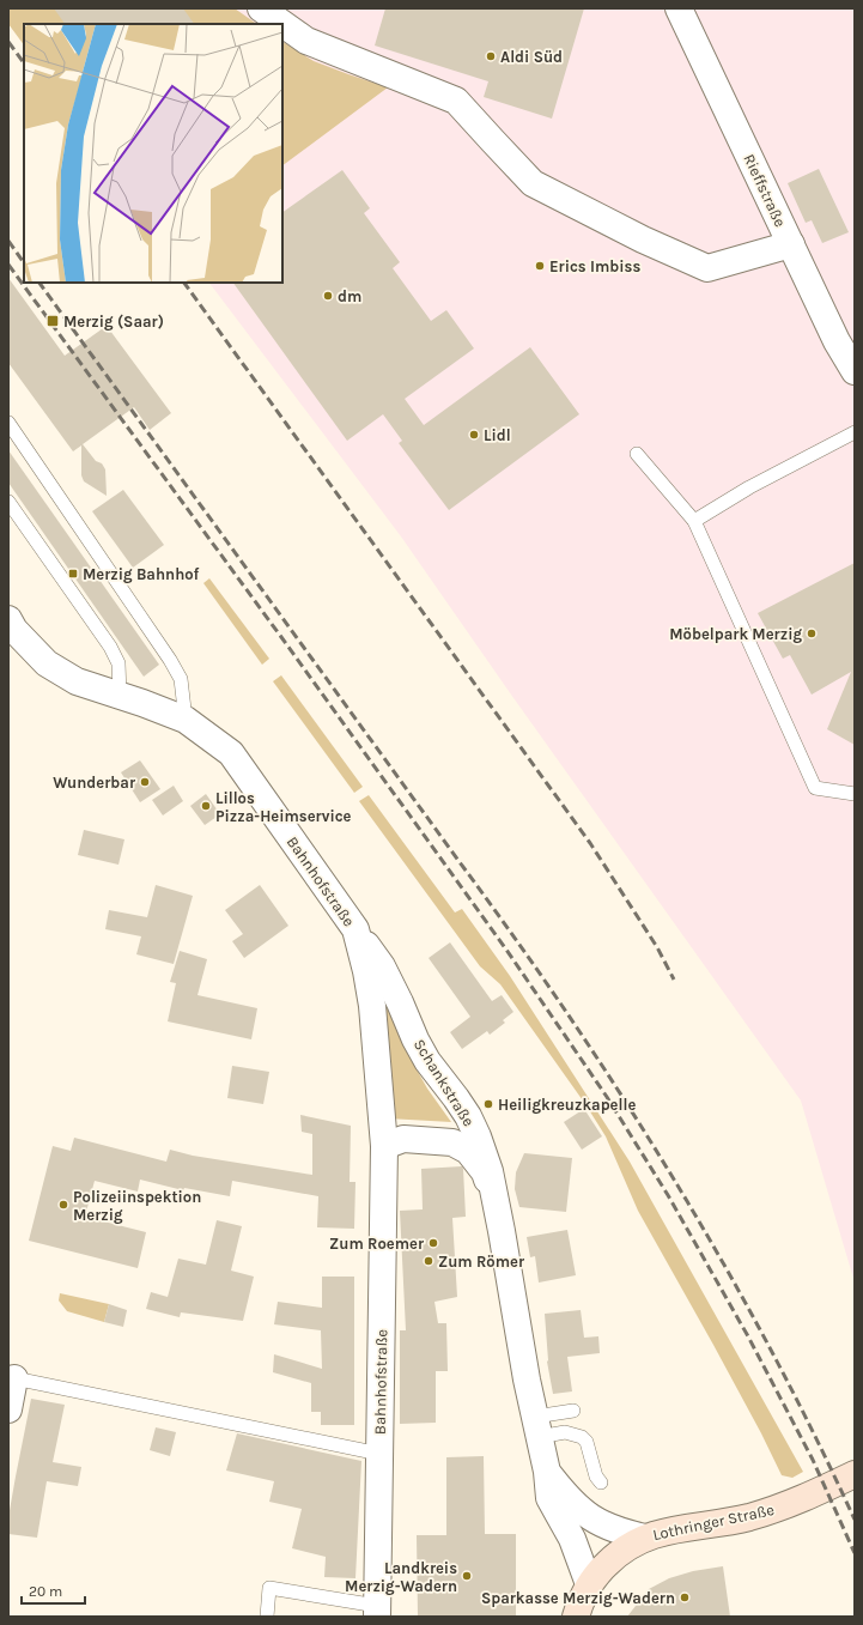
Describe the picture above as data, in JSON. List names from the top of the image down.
{
  "streets": {
    "main road": ["Lothringer Straße"],
    "street": ["Rieffstraße", "Bahnhofstraße", "Schankstraße"]
  },
  "crossings": [
    ["Bahnhofstraße", "Schankstraße"],
    ["Schankstraße", "Lothringer Straße"]
  ],
  "places": {
    "other": [
      "Aldi Süd",
      "Erics Imbiss",
      "dm",
      "Lidl",
      "Möbelpark Merzig",
      "Wunderbar",
      "Lillos Pizza-Heimservice",
      "Heiligkreuzkapelle",
      "Polizeiinspektion Merzig",
      "Zum Roemer",
      "Zum Römer",
      "Landkreis Merzig-Wadern",
      "Sparkasse Merzig-Wadern"
    ],
    "transit": ["Merzig (Saar)", "Merzig Bahnhof"]
  },
  "scale_bar": "20 m"
}
